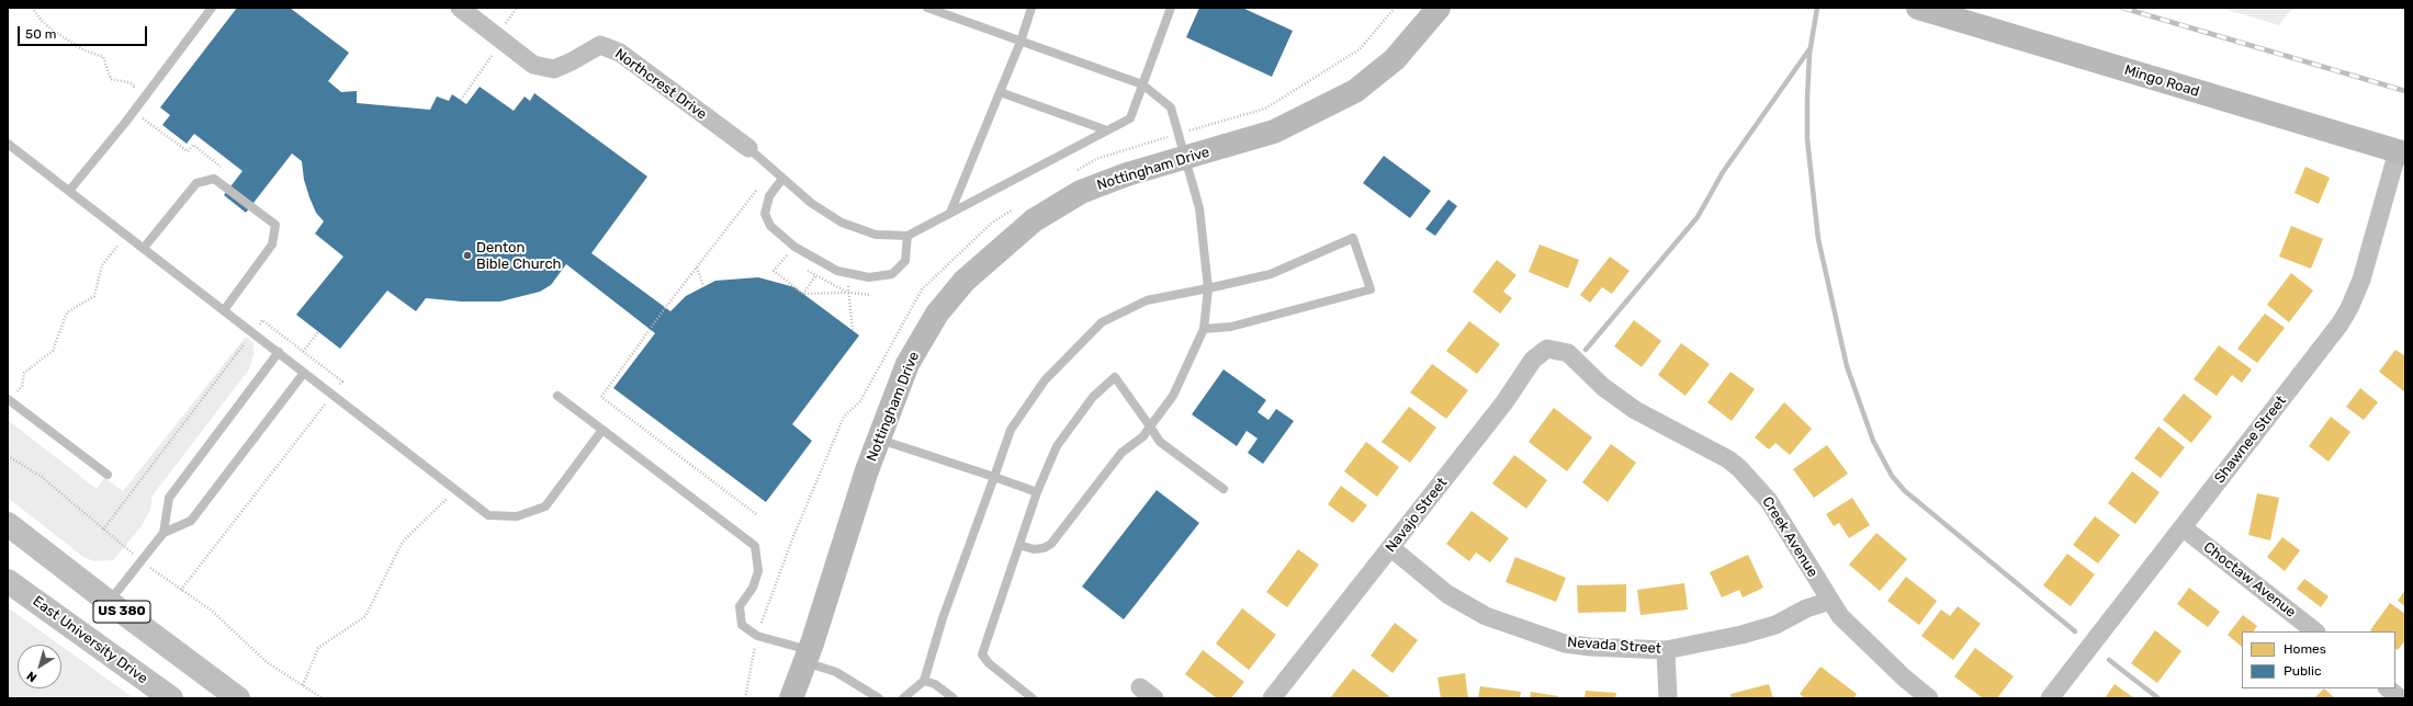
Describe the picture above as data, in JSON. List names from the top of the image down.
{
  "streets": {
    "main road": ["US 380", "East University Drive"],
    "street": [
      "Mingo Road",
      "Northcrest Drive",
      "Nottingham Drive",
      "Shawnee Street",
      "Navajo Street",
      "Creek Avenue",
      "Choctaw Avenue",
      "Nevada Street"
    ]
  },
  "crossings": [
    ["Mingo Road", "Shawnee Street"],
    ["Shawnee Street", "Choctaw Avenue"],
    ["Navajo Street", "Creek Avenue"],
    ["Navajo Street", "Nevada Street"],
    ["Creek Avenue", "Nevada Street"]
  ],
  "places": ["Denton Bible Church"],
  "legend": ["Homes", "Public"],
  "scale_bar": "50 m",
  "north": "bottom left"
}
